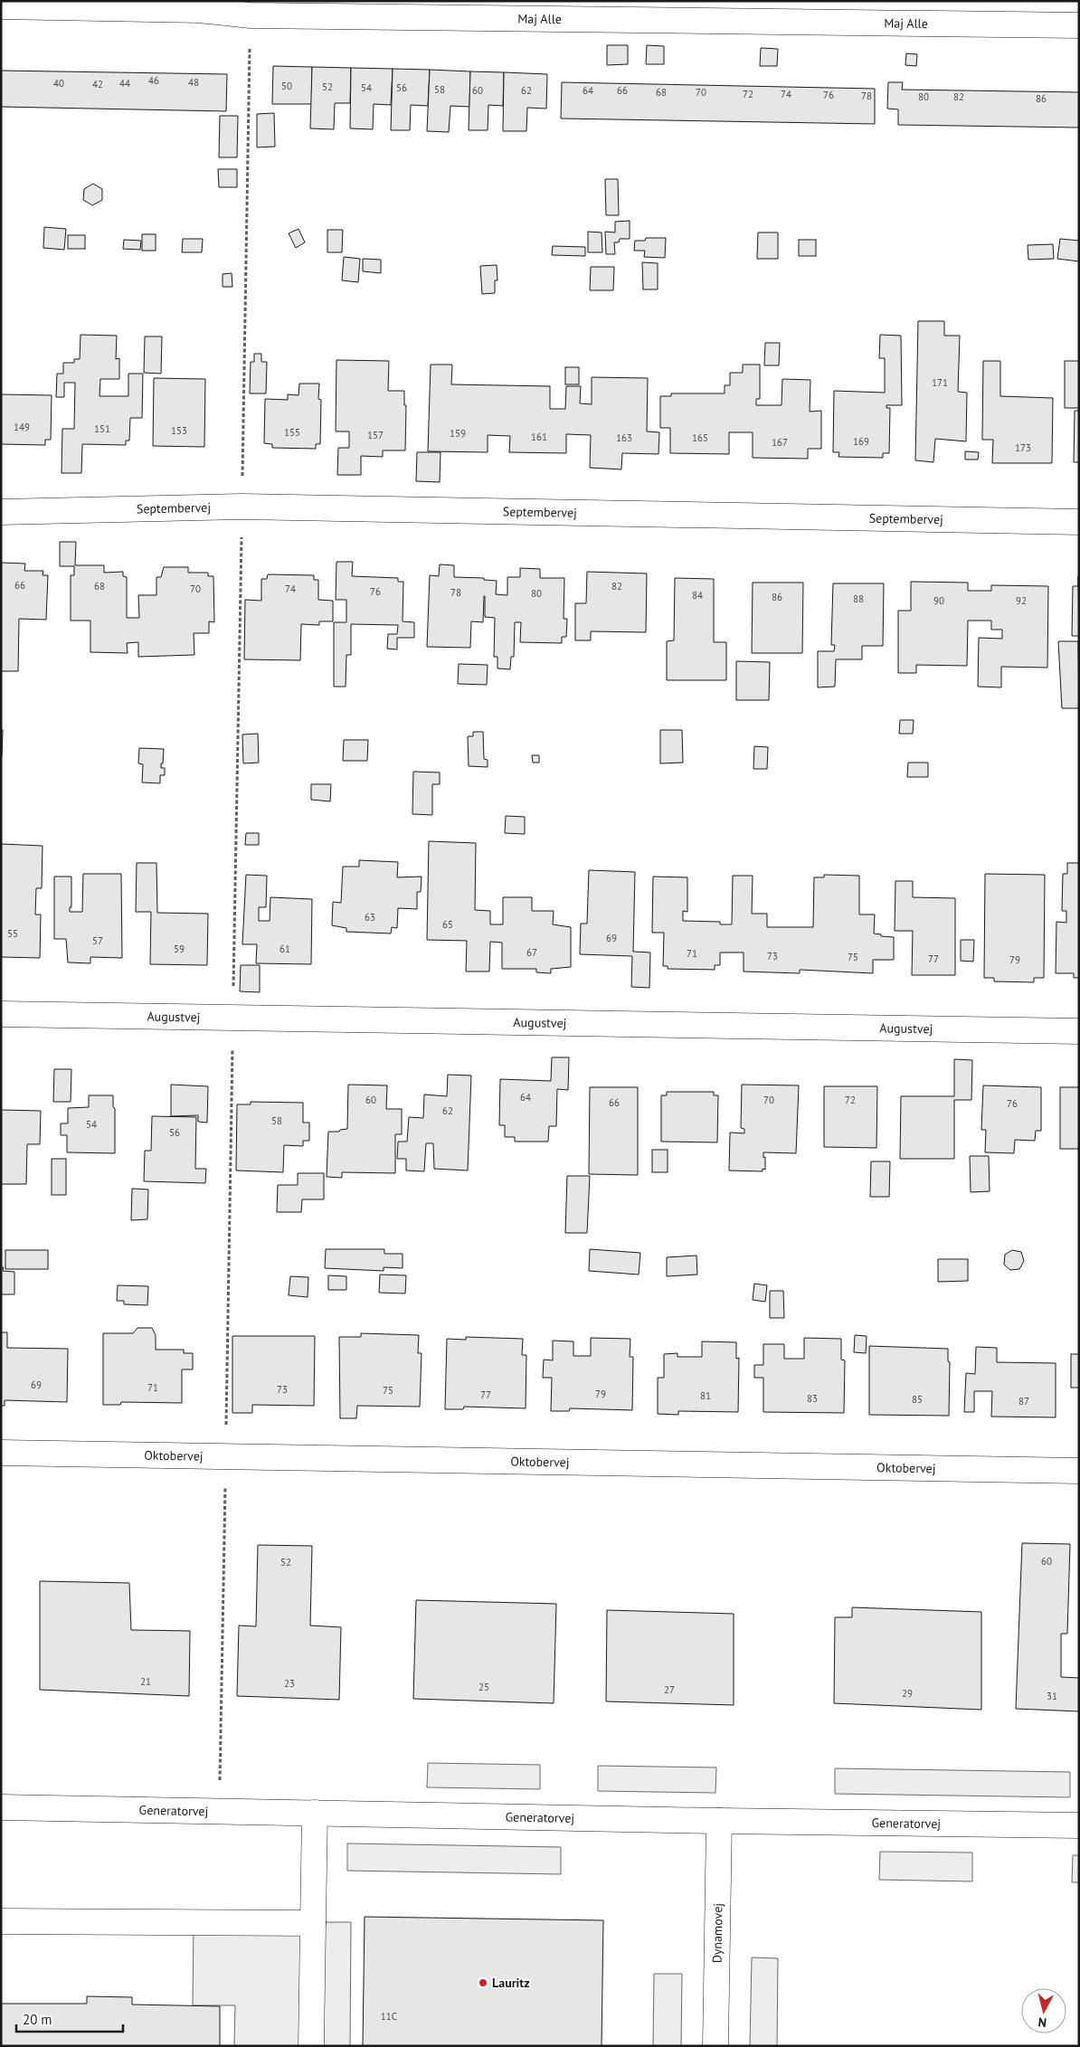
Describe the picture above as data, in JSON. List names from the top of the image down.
{
  "streets": {
    "street": [
      "Maj Alle",
      "Septembervej",
      "Augustvej",
      "Oktobervej",
      "Generatorvej",
      "Dynamovej"
    ]
  },
  "crossings": [
    ["Generatorvej", "Dynamovej"]
  ],
  "places": ["Lauritz"],
  "house_numbers": [
    "46",
    "48",
    "40",
    "44",
    "42",
    "50",
    "52",
    "54",
    "56",
    "58",
    "60",
    "62",
    "64",
    "66",
    "68",
    "70",
    "72",
    "74",
    "76",
    "78",
    "80",
    "82",
    "86",
    "171",
    "149",
    "151",
    "153",
    "155",
    "159",
    "157",
    "161",
    "163",
    "165",
    "169",
    "167",
    "173",
    "66",
    "68",
    "82",
    "70",
    "74",
    "76",
    "78",
    "80",
    "84",
    "86",
    "88",
    "90",
    "92",
    "63",
    "65",
    "55",
    "69",
    "57",
    "59",
    "61",
    "67",
    "71",
    "73",
    "75",
    "77",
    "79",
    "64",
    "60",
    "70",
    "72",
    "66",
    "76",
    "62",
    "58",
    "54",
    "56",
    "69",
    "71",
    "73",
    "75",
    "79",
    "77",
    "81",
    "83",
    "85",
    "87",
    "60",
    "52",
    "21",
    "23",
    "25",
    "27",
    "29",
    "31",
    "11C"
  ],
  "scale_bar": "20 m",
  "north": "bottom"
}
